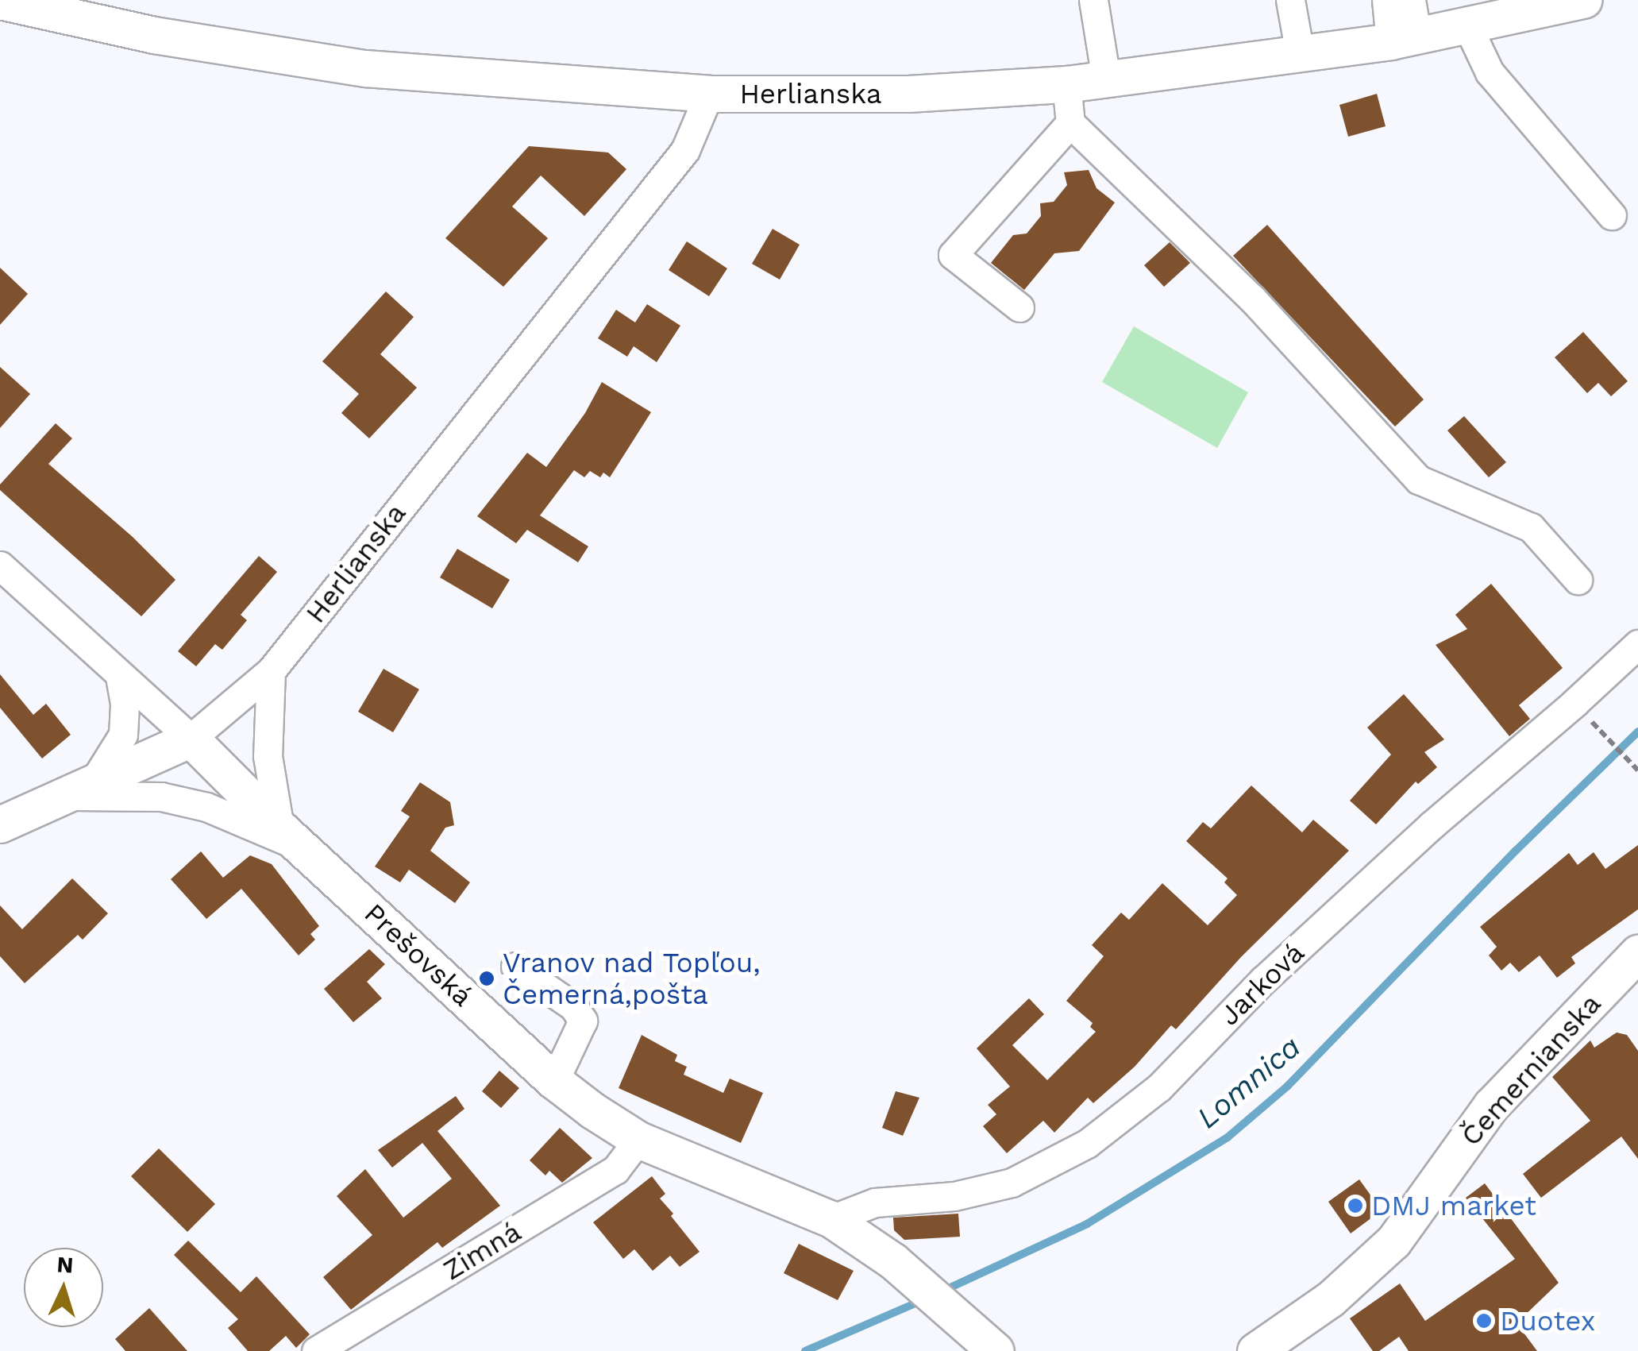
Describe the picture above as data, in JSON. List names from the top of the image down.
{
  "streets": {
    "main road": ["Herlianska", "Prešovská", "Čemernianska"],
    "street": ["Jarková", "Zimná"]
  },
  "crossings": [
    ["Herlianska", "Prešovská"],
    ["Prešovská", "Jarková"],
    ["Prešovská", "Zimná"]
  ],
  "water": ["Lomnica"],
  "places": ["Vranov nad Topľou, Čemerná,pošta", "DMJ market", "Duotex"],
  "north": "top"
}
